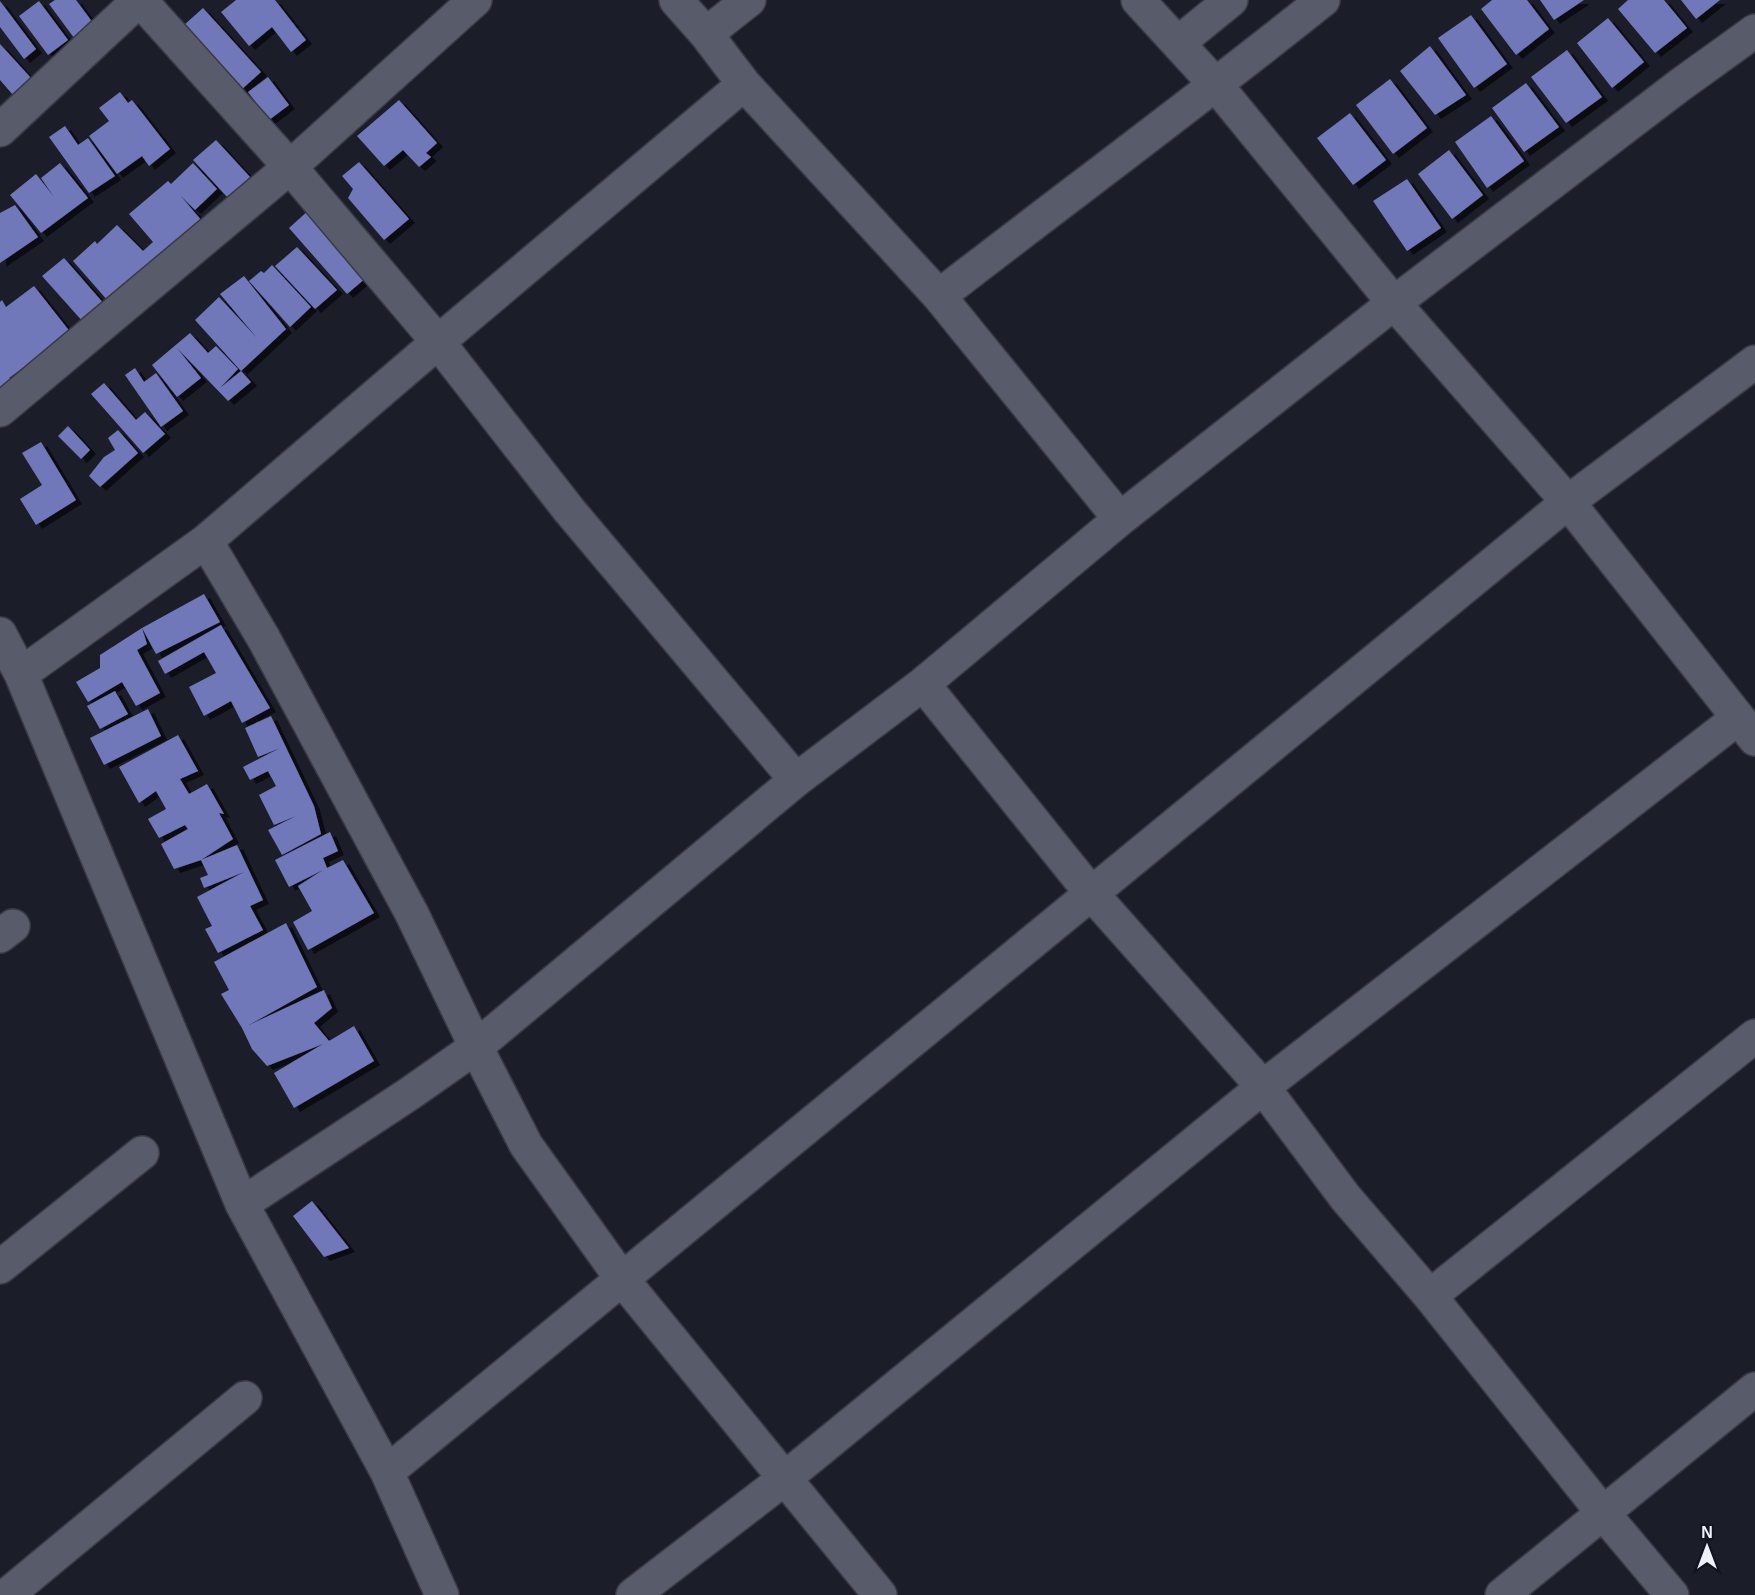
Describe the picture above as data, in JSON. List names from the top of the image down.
{
  "north": "top"
}
